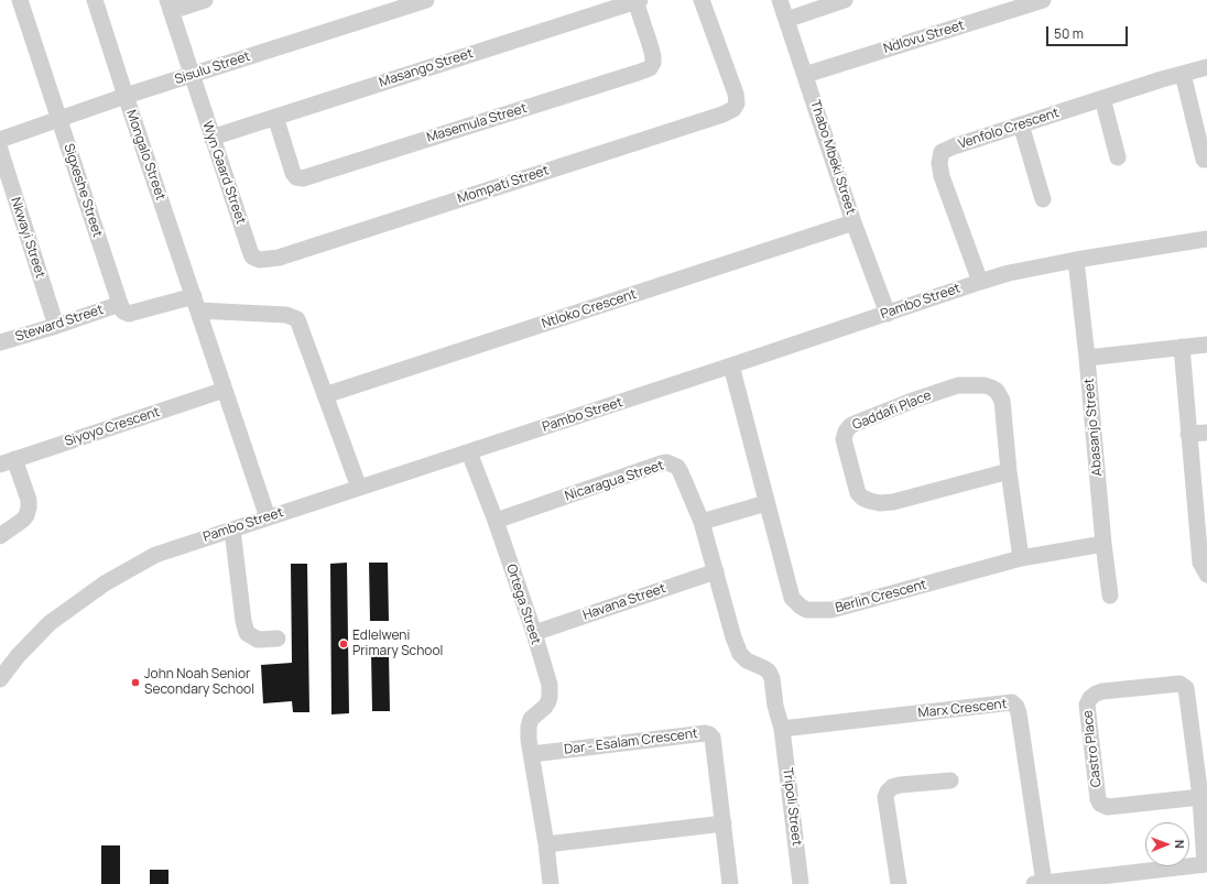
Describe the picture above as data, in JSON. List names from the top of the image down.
{
  "streets": {
    "street": [
      "Ndlovu Street",
      "Sisulu Street",
      "Masango Street",
      "Masemula Street",
      "Venfolo Crescent",
      "Mongalo Street",
      "Thabo Mbeki Street",
      "Wyn Gaard Street",
      "Mompati Street",
      "Sigxeshe Street",
      "Nkwayi Street",
      "Pambo Street",
      "Ntloko Crescent",
      "Steward Street",
      "Gaddafi Place",
      "Siyoyo Crescent",
      "Abasanjo Street",
      "Nicaragua Street",
      "Berlin Crescent",
      "Havana Street",
      "Ortega Street",
      "Marx Crescent",
      "Dar - Esalam Crescent",
      "Castro Place",
      "Tripoli Street"
    ]
  },
  "crossings": [
    ["Ndlovu Street", "Thabo Mbeki Street"],
    ["Sisulu Street", "Mongalo Street"],
    ["Sisulu Street", "Wyn Gaard Street"],
    ["Sisulu Street", "Sigxeshe Street"],
    ["Masango Street", "Masemula Street"],
    ["Masango Street", "Wyn Gaard Street"],
    ["Venfolo Crescent", "Pambo Street"],
    ["Thabo Mbeki Street", "Pambo Street"],
    ["Thabo Mbeki Street", "Ntloko Crescent"],
    ["Wyn Gaard Street", "Mompati Street"],
    ["Sigxeshe Street", "Steward Street"],
    ["Nkwayi Street", "Steward Street"],
    ["Pambo Street", "Abasanjo Street"],
    ["Pambo Street", "Berlin Crescent"],
    ["Pambo Street", "Ortega Street"],
    ["Gaddafi Place", "Berlin Crescent"],
    ["Abasanjo Street", "Berlin Crescent"],
    ["Nicaragua Street", "Havana Street"],
    ["Nicaragua Street", "Ortega Street"],
    ["Nicaragua Street", "Tripoli Street"],
    ["Havana Street", "Ortega Street"],
    ["Havana Street", "Tripoli Street"],
    ["Ortega Street", "Dar - Esalam Crescent"],
    ["Marx Crescent", "Tripoli Street"]
  ],
  "places": ["Edlelweni Primary School", "John Noah Senior Secondary School"],
  "scale_bar": "50 m",
  "north": "right"
}
